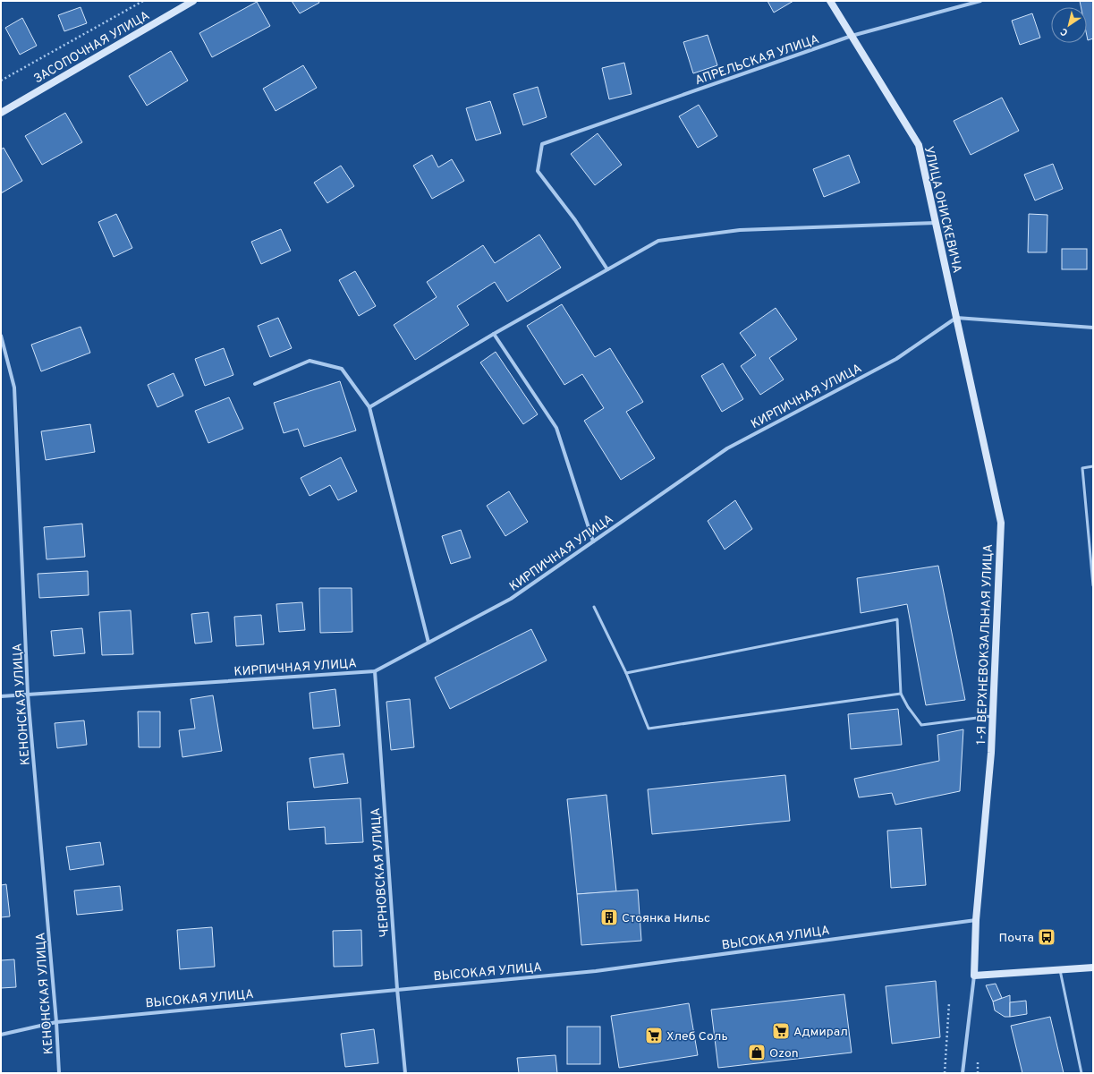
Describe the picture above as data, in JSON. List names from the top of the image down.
{
  "streets": {
    "street": [
      "ЗАСОПОЧНАЯ УЛИЦА",
      "АПРЕЛЬСКАЯ УЛИЦА",
      "УЛИЦА ОНИСКЕВИЧА",
      "КИРПИЧНАЯ УЛИЦА",
      "1-Я ВЕРХНЕВОКЗАЛЬНАЯ УЛИЦА",
      "КЕНОНСКАЯ УЛИЦА",
      "ЧЕРНОВСКАЯ УЛИЦА",
      "ВЫСОКАЯ УЛИЦА"
    ]
  },
  "crossings": [
    ["АПРЕЛЬСКАЯ УЛИЦА", "УЛИЦА ОНИСКЕВИЧА"],
    ["УЛИЦА ОНИСКЕВИЧА", "КИРПИЧНАЯ УЛИЦА"],
    ["УЛИЦА ОНИСКЕВИЧА", "1-Я ВЕРХНЕВОКЗАЛЬНАЯ УЛИЦА"],
    ["КИРПИЧНАЯ УЛИЦА", "1-Я ВЕРХНЕВОКЗАЛЬНАЯ УЛИЦА"],
    ["КИРПИЧНАЯ УЛИЦА", "КЕНОНСКАЯ УЛИЦА"],
    ["КИРПИЧНАЯ УЛИЦА", "ЧЕРНОВСКАЯ УЛИЦА"],
    ["1-Я ВЕРХНЕВОКЗАЛЬНАЯ УЛИЦА", "ВЫСОКАЯ УЛИЦА"],
    ["КЕНОНСКАЯ УЛИЦА", "ВЫСОКАЯ УЛИЦА"],
    ["ЧЕРНОВСКАЯ УЛИЦА", "ВЫСОКАЯ УЛИЦА"]
  ],
  "places": {
    "building": ["Стоянка Нильс"],
    "bus stop": ["Почта"],
    "supermarket": ["Адмирал", "Хлеб Соль"],
    "shop": ["Ozon"]
  },
  "north": "bottom left"
}
